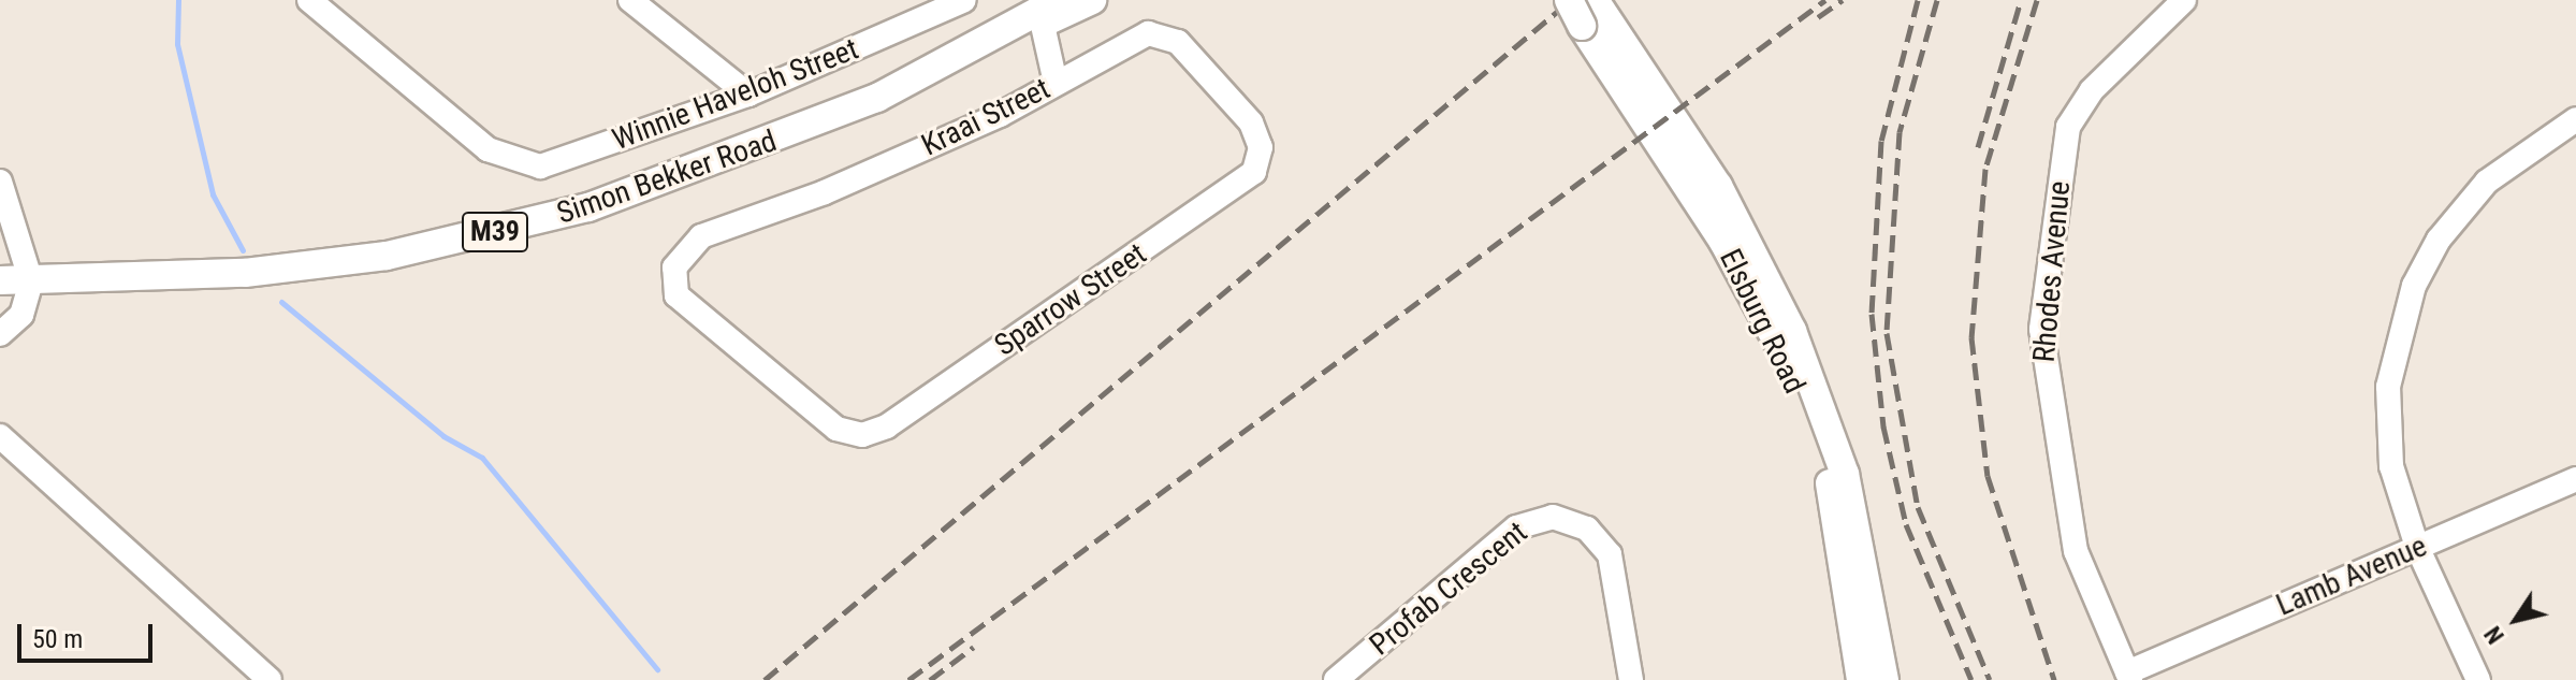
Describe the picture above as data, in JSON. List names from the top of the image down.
{
  "streets": {
    "main road": ["Simon Bekker Road", "M39", "Elsburg Road"],
    "street": [
      "Winnie Haveloh Street",
      "Kraai Street",
      "Rhodes Avenue",
      "Sparrow Street",
      "Lamb Avenue",
      "Profab Crescent"
    ]
  },
  "crossings": [
    ["Kraai Street", "Sparrow Street"],
    ["Rhodes Avenue", "Lamb Avenue"]
  ],
  "scale_bar": "50 m",
  "north": "bottom left"
}
